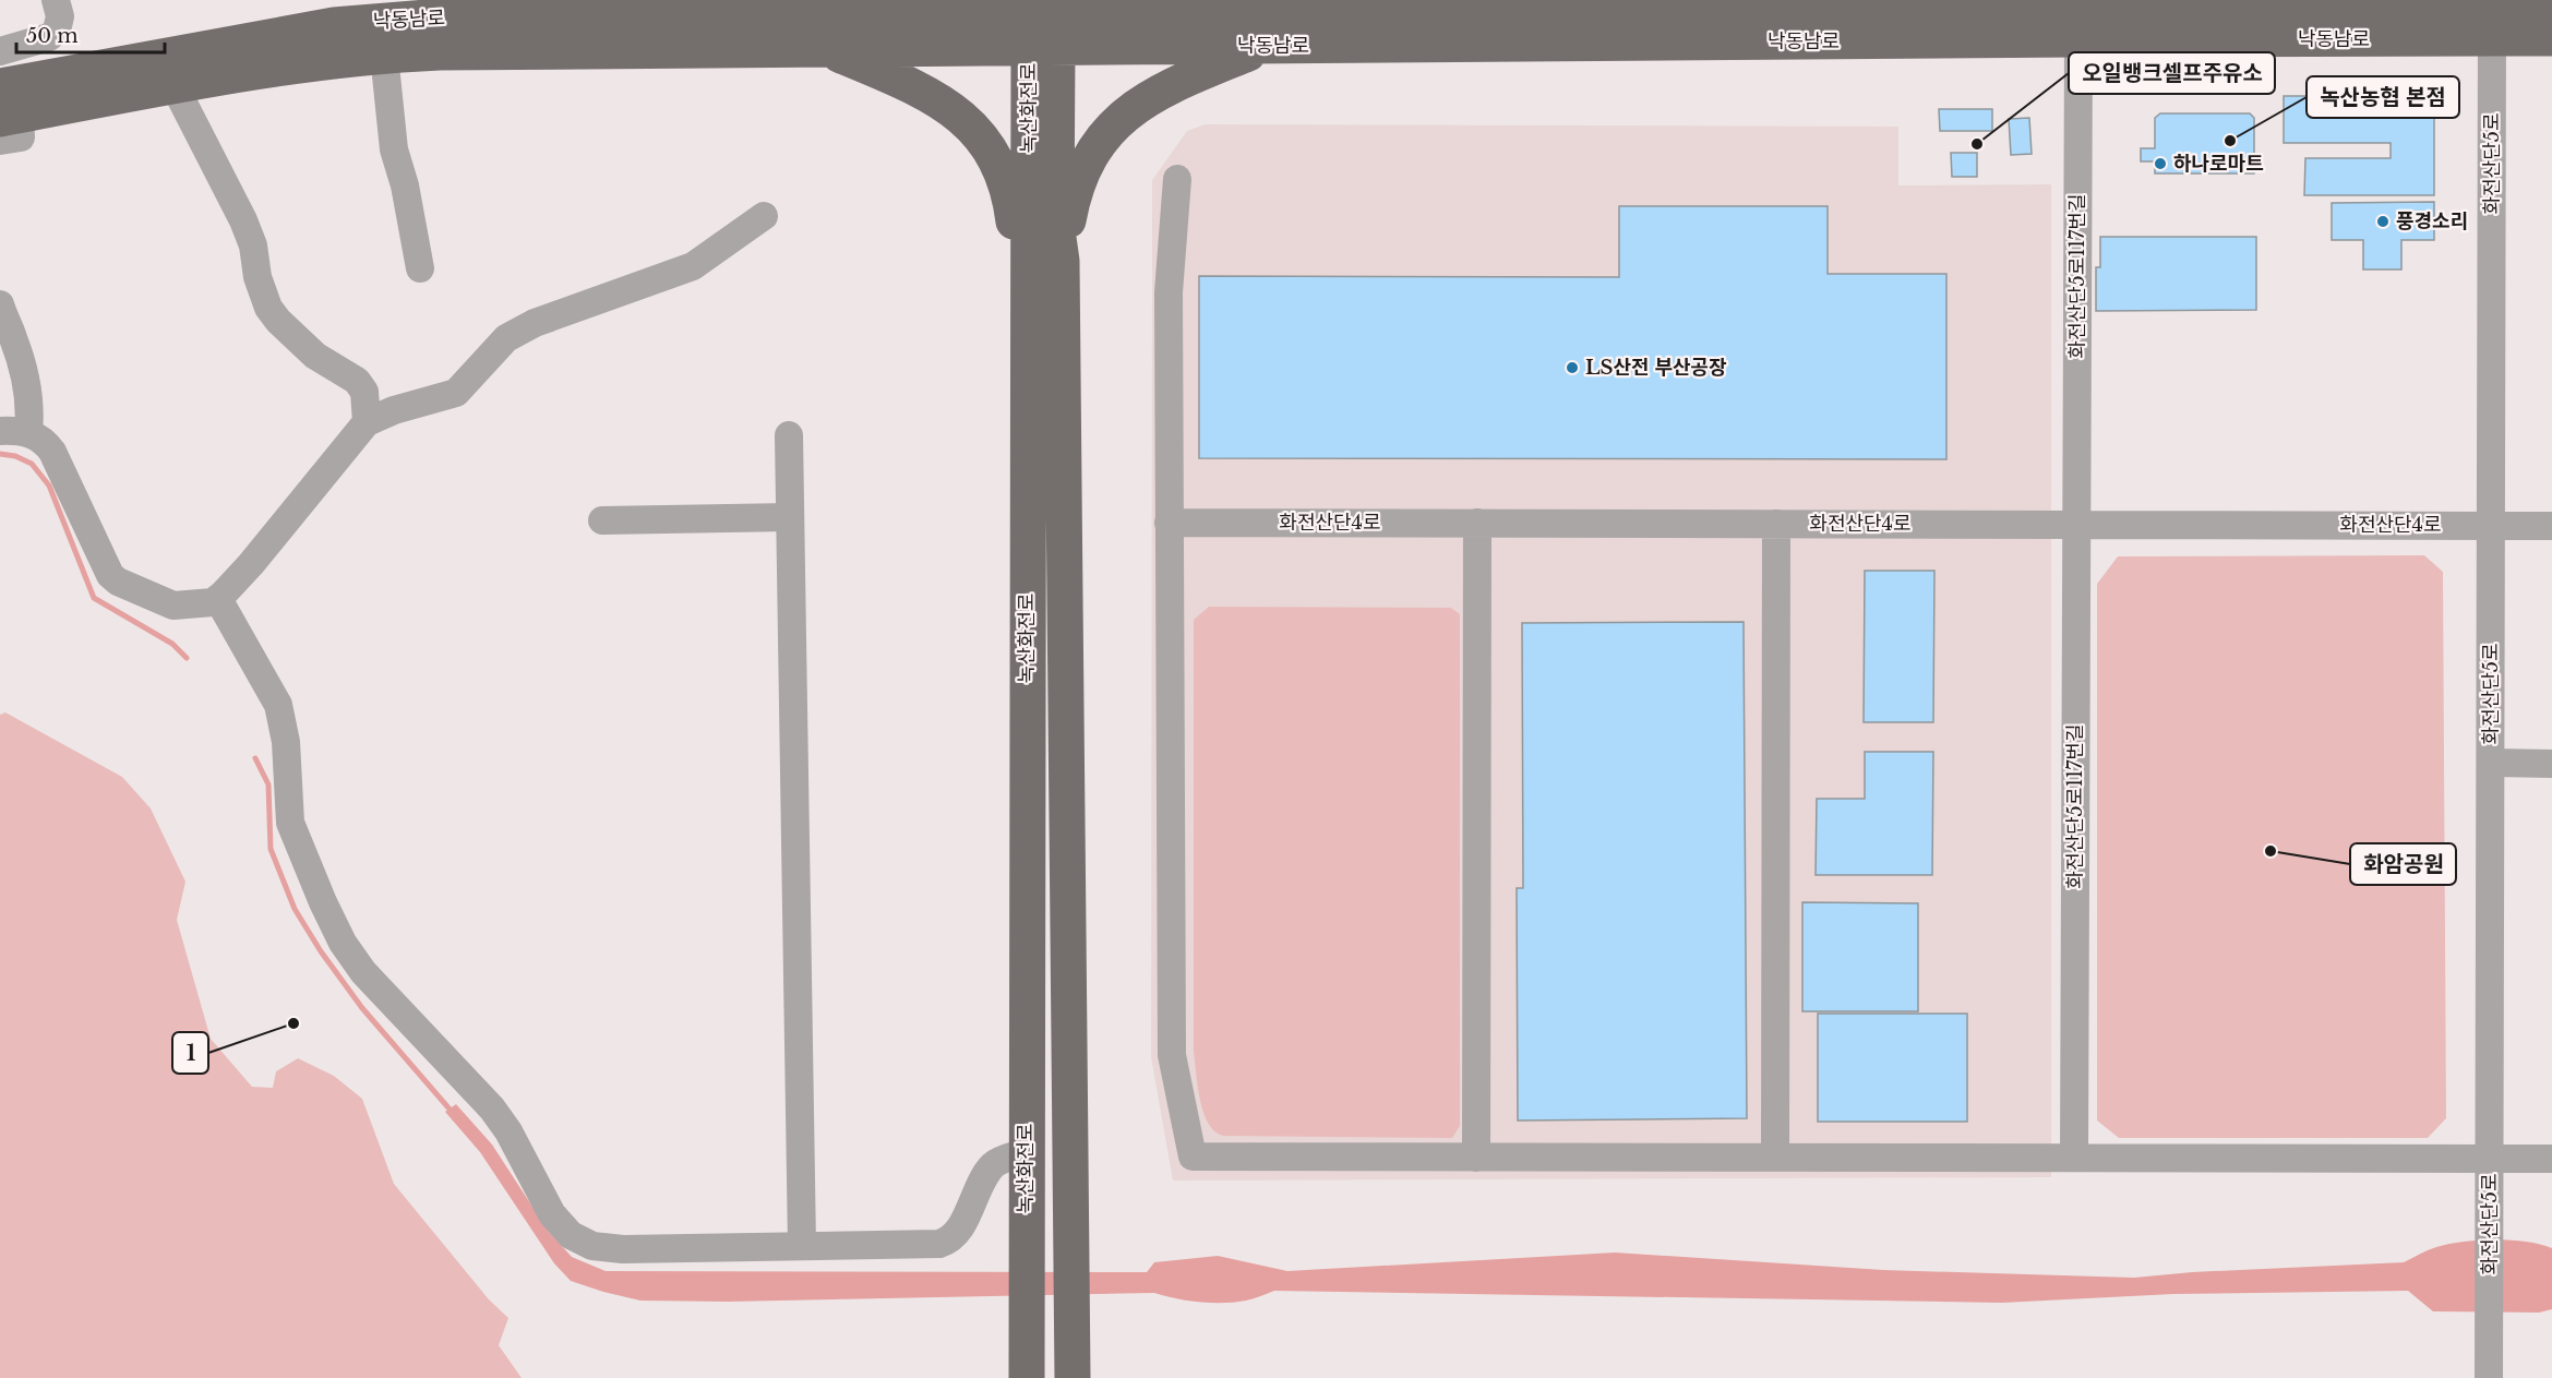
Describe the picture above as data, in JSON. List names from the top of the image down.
{
  "streets": {
    "main road": ["낙동남로", "녹산화전로"],
    "street": ["화전산단5로", "화전산단5로117번길", "화전산단4로"]
  },
  "crossings": [
    ["낙동남로", "녹산화전로"],
    ["낙동남로", "화전산단5로"],
    ["낙동남로", "화전산단5로117번길"],
    ["화전산단5로", "화전산단4로"],
    ["화전산단5로117번길", "화전산단4로"]
  ],
  "places": [
    "녹산농협 본점",
    "오일뱅크셀프주유소",
    "하나로마트",
    "풍경소리",
    "LS산전 부산공장",
    "화암공원",
    "1"
  ],
  "scale_bar": "50 m"
}
